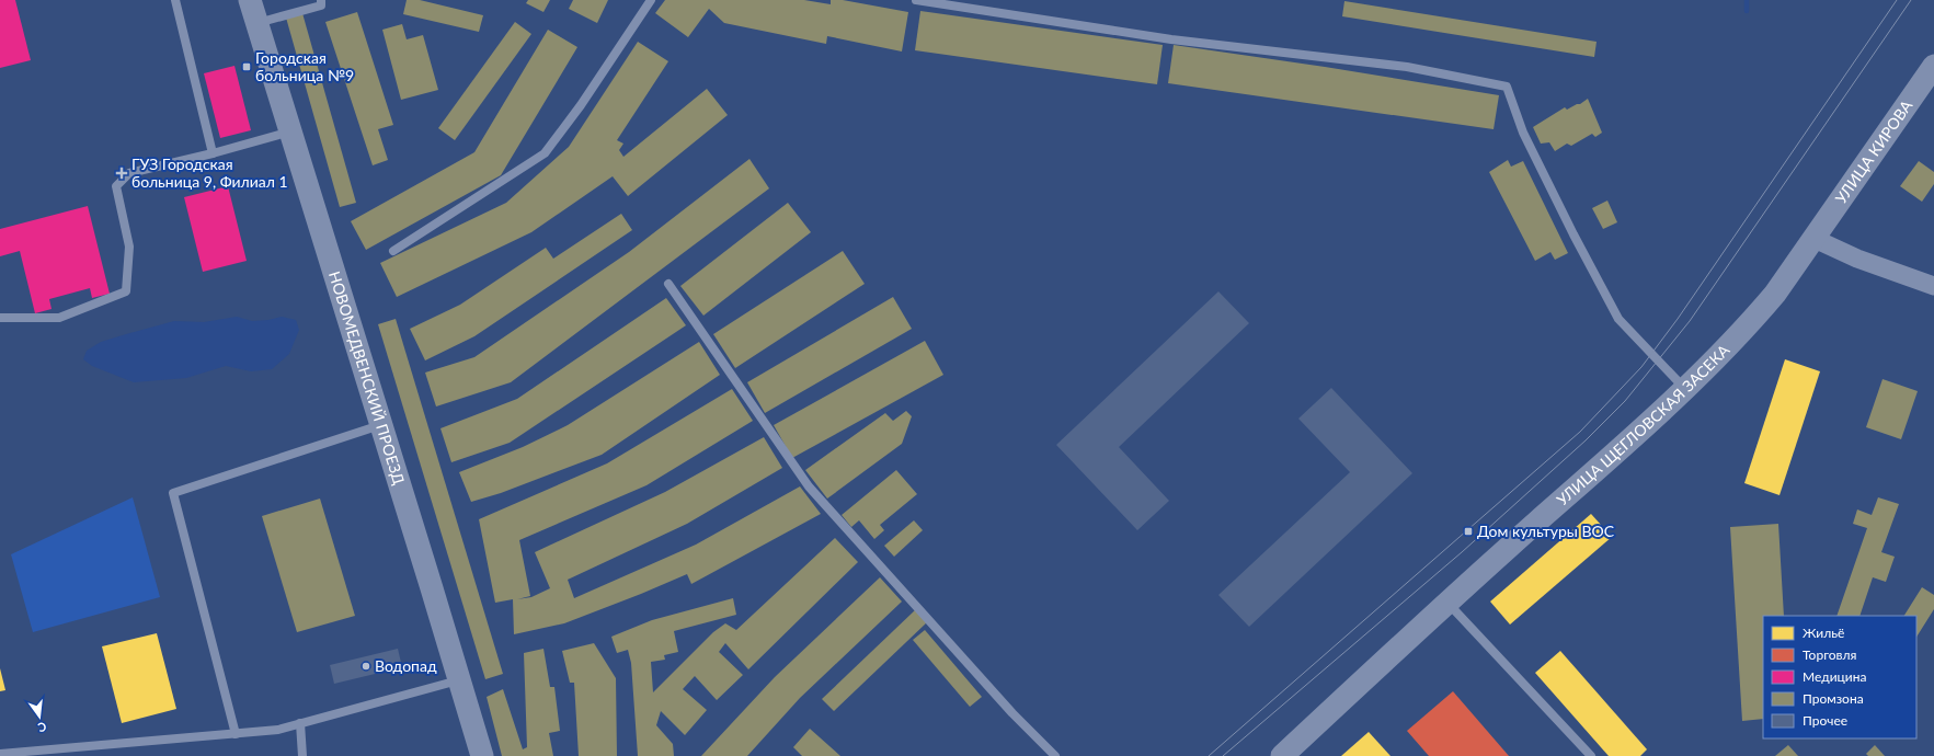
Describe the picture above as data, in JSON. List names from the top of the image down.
{
  "streets": {
    "street": ["УЛИЦА КИРОВА", "НОВОМЕДВЕНСКИЙ ПРОЕЗД", "УЛИЦА ЩЕГЛОВСКАЯ ЗАСЕКА"]
  },
  "crossings": [
    ["УЛИЦА КИРОВА", "УЛИЦА ЩЕГЛОВСКАЯ ЗАСЕКА"]
  ],
  "places": {
    "transit": ["Городская больница №9", "Дом культуры ВОС"],
    "health": ["ГУЗ Городская больница 9, Филиал 1"],
    "other": ["Водопад"]
  },
  "legend": [
    "Жильё",
    "Торговля",
    "Медицина",
    "Промзона",
    "Прочее"
  ],
  "north": "bottom"
}
